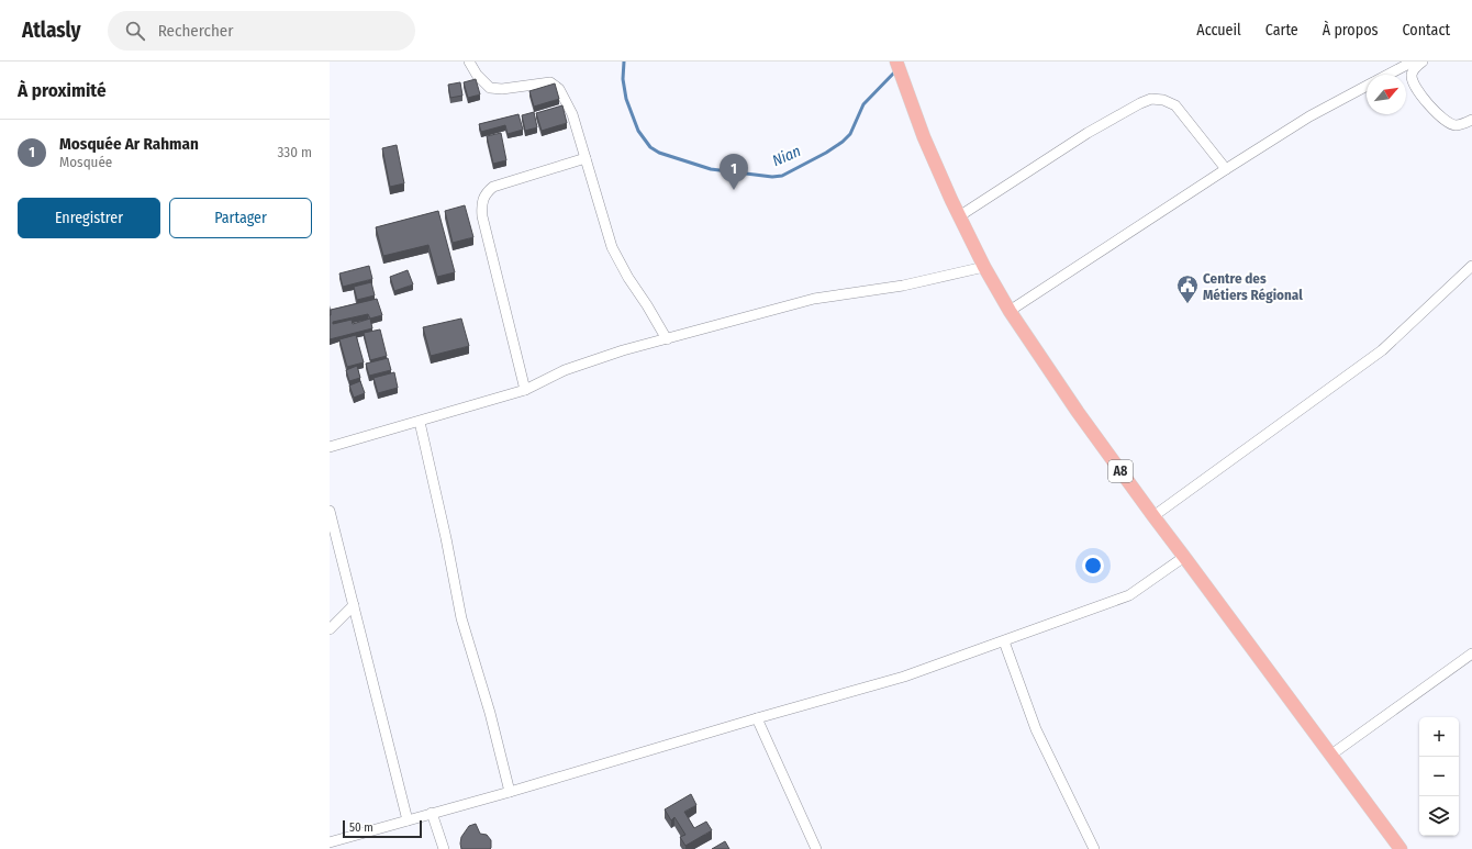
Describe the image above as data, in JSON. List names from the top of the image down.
{
  "streets": {
    "main road": ["A8"]
  },
  "water": ["Nian"],
  "places": {
    "public building": ["Centre des Métiers Régional"]
  },
  "scale_bar": "50 m",
  "north": "top right",
  "page": {
    "header": "Atlasly",
    "search": "Rechercher",
    "nav": [
      "Accueil",
      "Carte",
      "À propos",
      "Contact"
    ],
    "heading": "À proximité",
    "list": [
      {
        "mark": "1",
        "name": "Mosquée Ar Rahman",
        "note": "Mosquée",
        "value": "330 m"
      }
    ],
    "pins": "1",
    "buttons": ["Enregistrer", "Partager"],
    "map_buttons": ["+", "−"],
    "scale": "50 m"
  }
}
